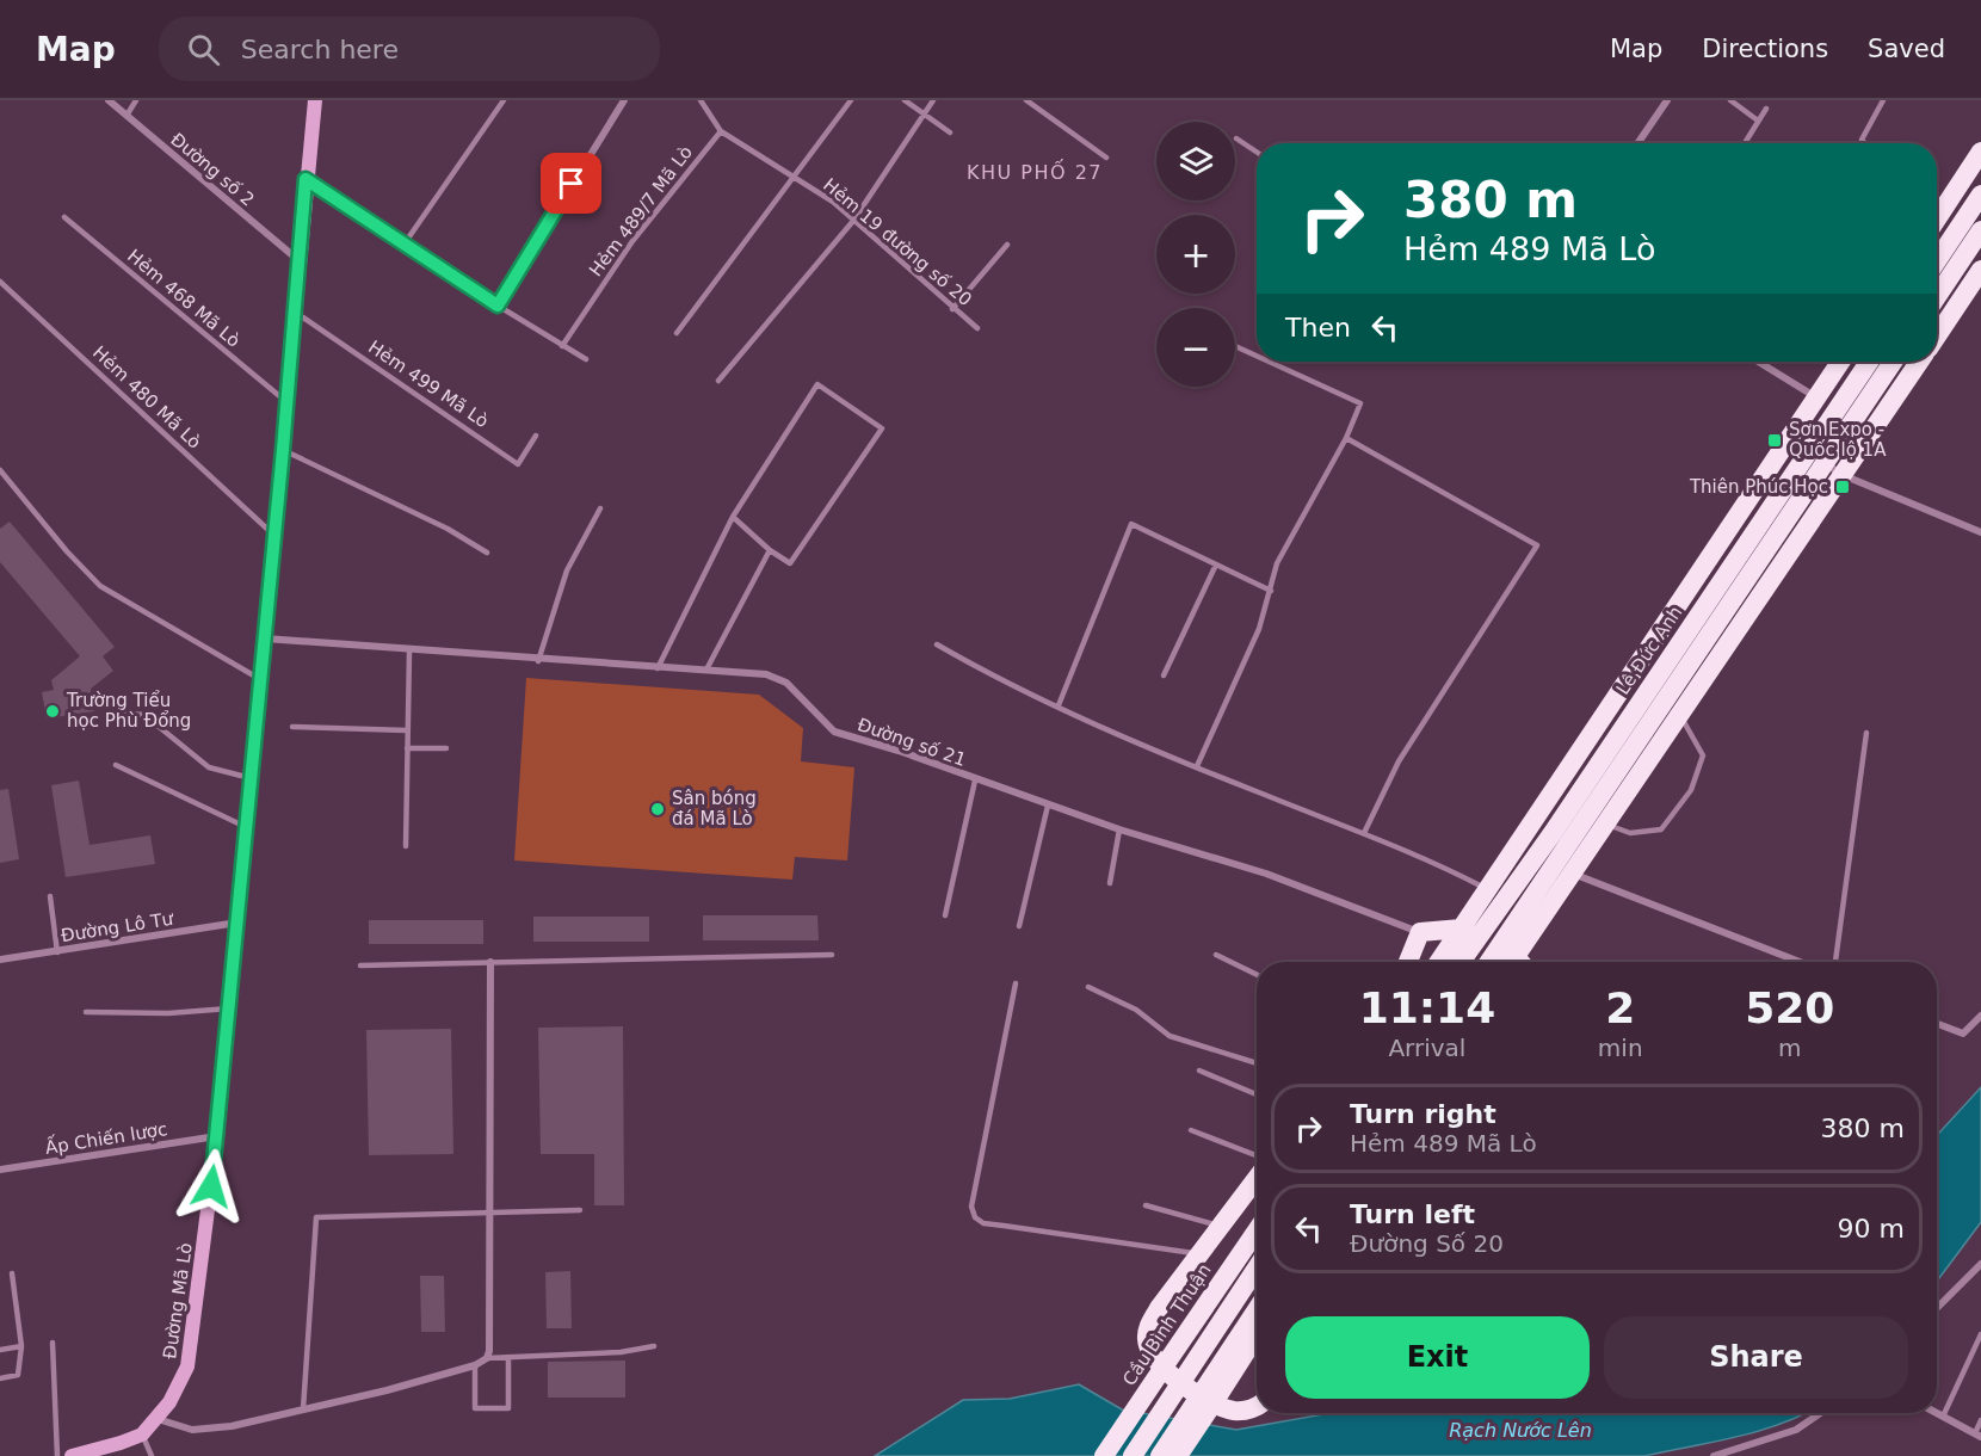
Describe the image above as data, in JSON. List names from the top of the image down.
{
  "streets": {
    "highway": ["Lê Đức Anh", "Cầu Bình Thuận"],
    "main road": ["Đường Mã Lò"],
    "street": [
      "Đường số 2",
      "Đường số 21",
      "Đường Lô Tư",
      "Ấp Chiến lược"
    ],
    "lane": [
      "Hẻm 489/7 Mã Lò",
      "Hẻm 19 đường số 20",
      "Hẻm 468 Mã Lò",
      "Hẻm 499 Mã Lò",
      "Hẻm 480 Mã Lò"
    ]
  },
  "crossings": [
    ["Đường số 2", "Đường Mã Lò"],
    ["Hẻm 489/7 Mã Lò", "Hẻm 19 đường số 20"],
    ["Hẻm 468 Mã Lò", "Đường Mã Lò"],
    ["Hẻm 499 Mã Lò", "Đường Mã Lò"],
    ["Hẻm 480 Mã Lò", "Đường Mã Lò"],
    ["Đường số 21", "Đường Mã Lò"],
    ["Đường Lô Tư", "Đường Mã Lò"],
    ["Ấp Chiến lược", "Đường Mã Lò"]
  ],
  "districts": ["KHU PHỐ 27"],
  "water": ["Rạch Nước Lên"],
  "places": {
    "transit": ["Sơn Expo - Quốc lộ 1A", "Thiên Phúc Học"],
    "other": ["Trường Tiểu học Phù Đổng", "Sân bóng đá Mã Lò"]
  },
  "page": {
    "header": "Map",
    "search": "Search here",
    "nav": ["Map", "Directions", "Saved"],
    "map_buttons": ["+", "−"],
    "turn": ["380 m", "Hẻm 489 Mã Lò"],
    "then": "Then",
    "eta": [
      "11:14",
      "Arrival",
      "2",
      "min",
      "520",
      "m"
    ],
    "list": [
      {
        "name": "Turn right",
        "note": "Hẻm 489 Mã Lò",
        "value": "380 m"
      },
      {
        "name": "Turn left",
        "note": "Đường Số 20",
        "value": "90 m"
      }
    ],
    "buttons": ["Exit", "Share"]
  }
}
